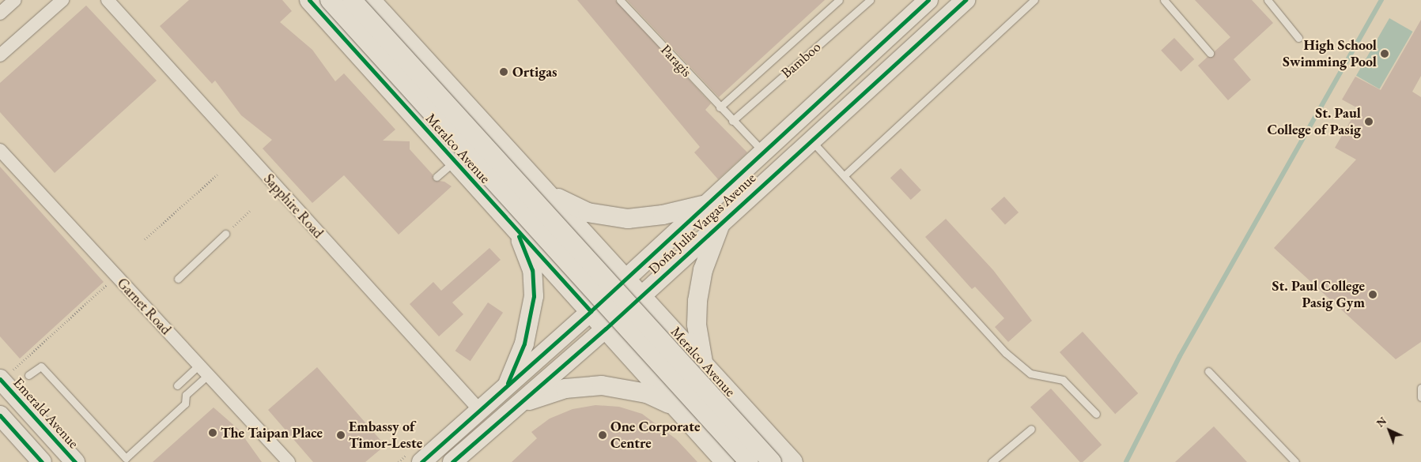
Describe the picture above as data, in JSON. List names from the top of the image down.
{
  "streets": {
    "main road": ["Meralco Avenue", "Doña Julia Vargas Avenue", "Emerald Avenue"],
    "street": ["Sapphire Road", "Garnet Road"],
    "lane": ["Bamboo", "Paragis"]
  },
  "crossings": [
    ["Bamboo", "Paragis"],
    ["Paragis", "Doña Julia Vargas Avenue"],
    ["Meralco Avenue", "Doña Julia Vargas Avenue"],
    ["Sapphire Road", "Doña Julia Vargas Avenue"]
  ],
  "places": [
    "High School Swimming Pool",
    "Ortigas",
    "St. Paul College of Pasig",
    "St. Paul College Pasig Gym",
    "The Taipan Place",
    "Embassy of Timor-Leste",
    "One Corporate Centre"
  ],
  "north": "top left"
}
